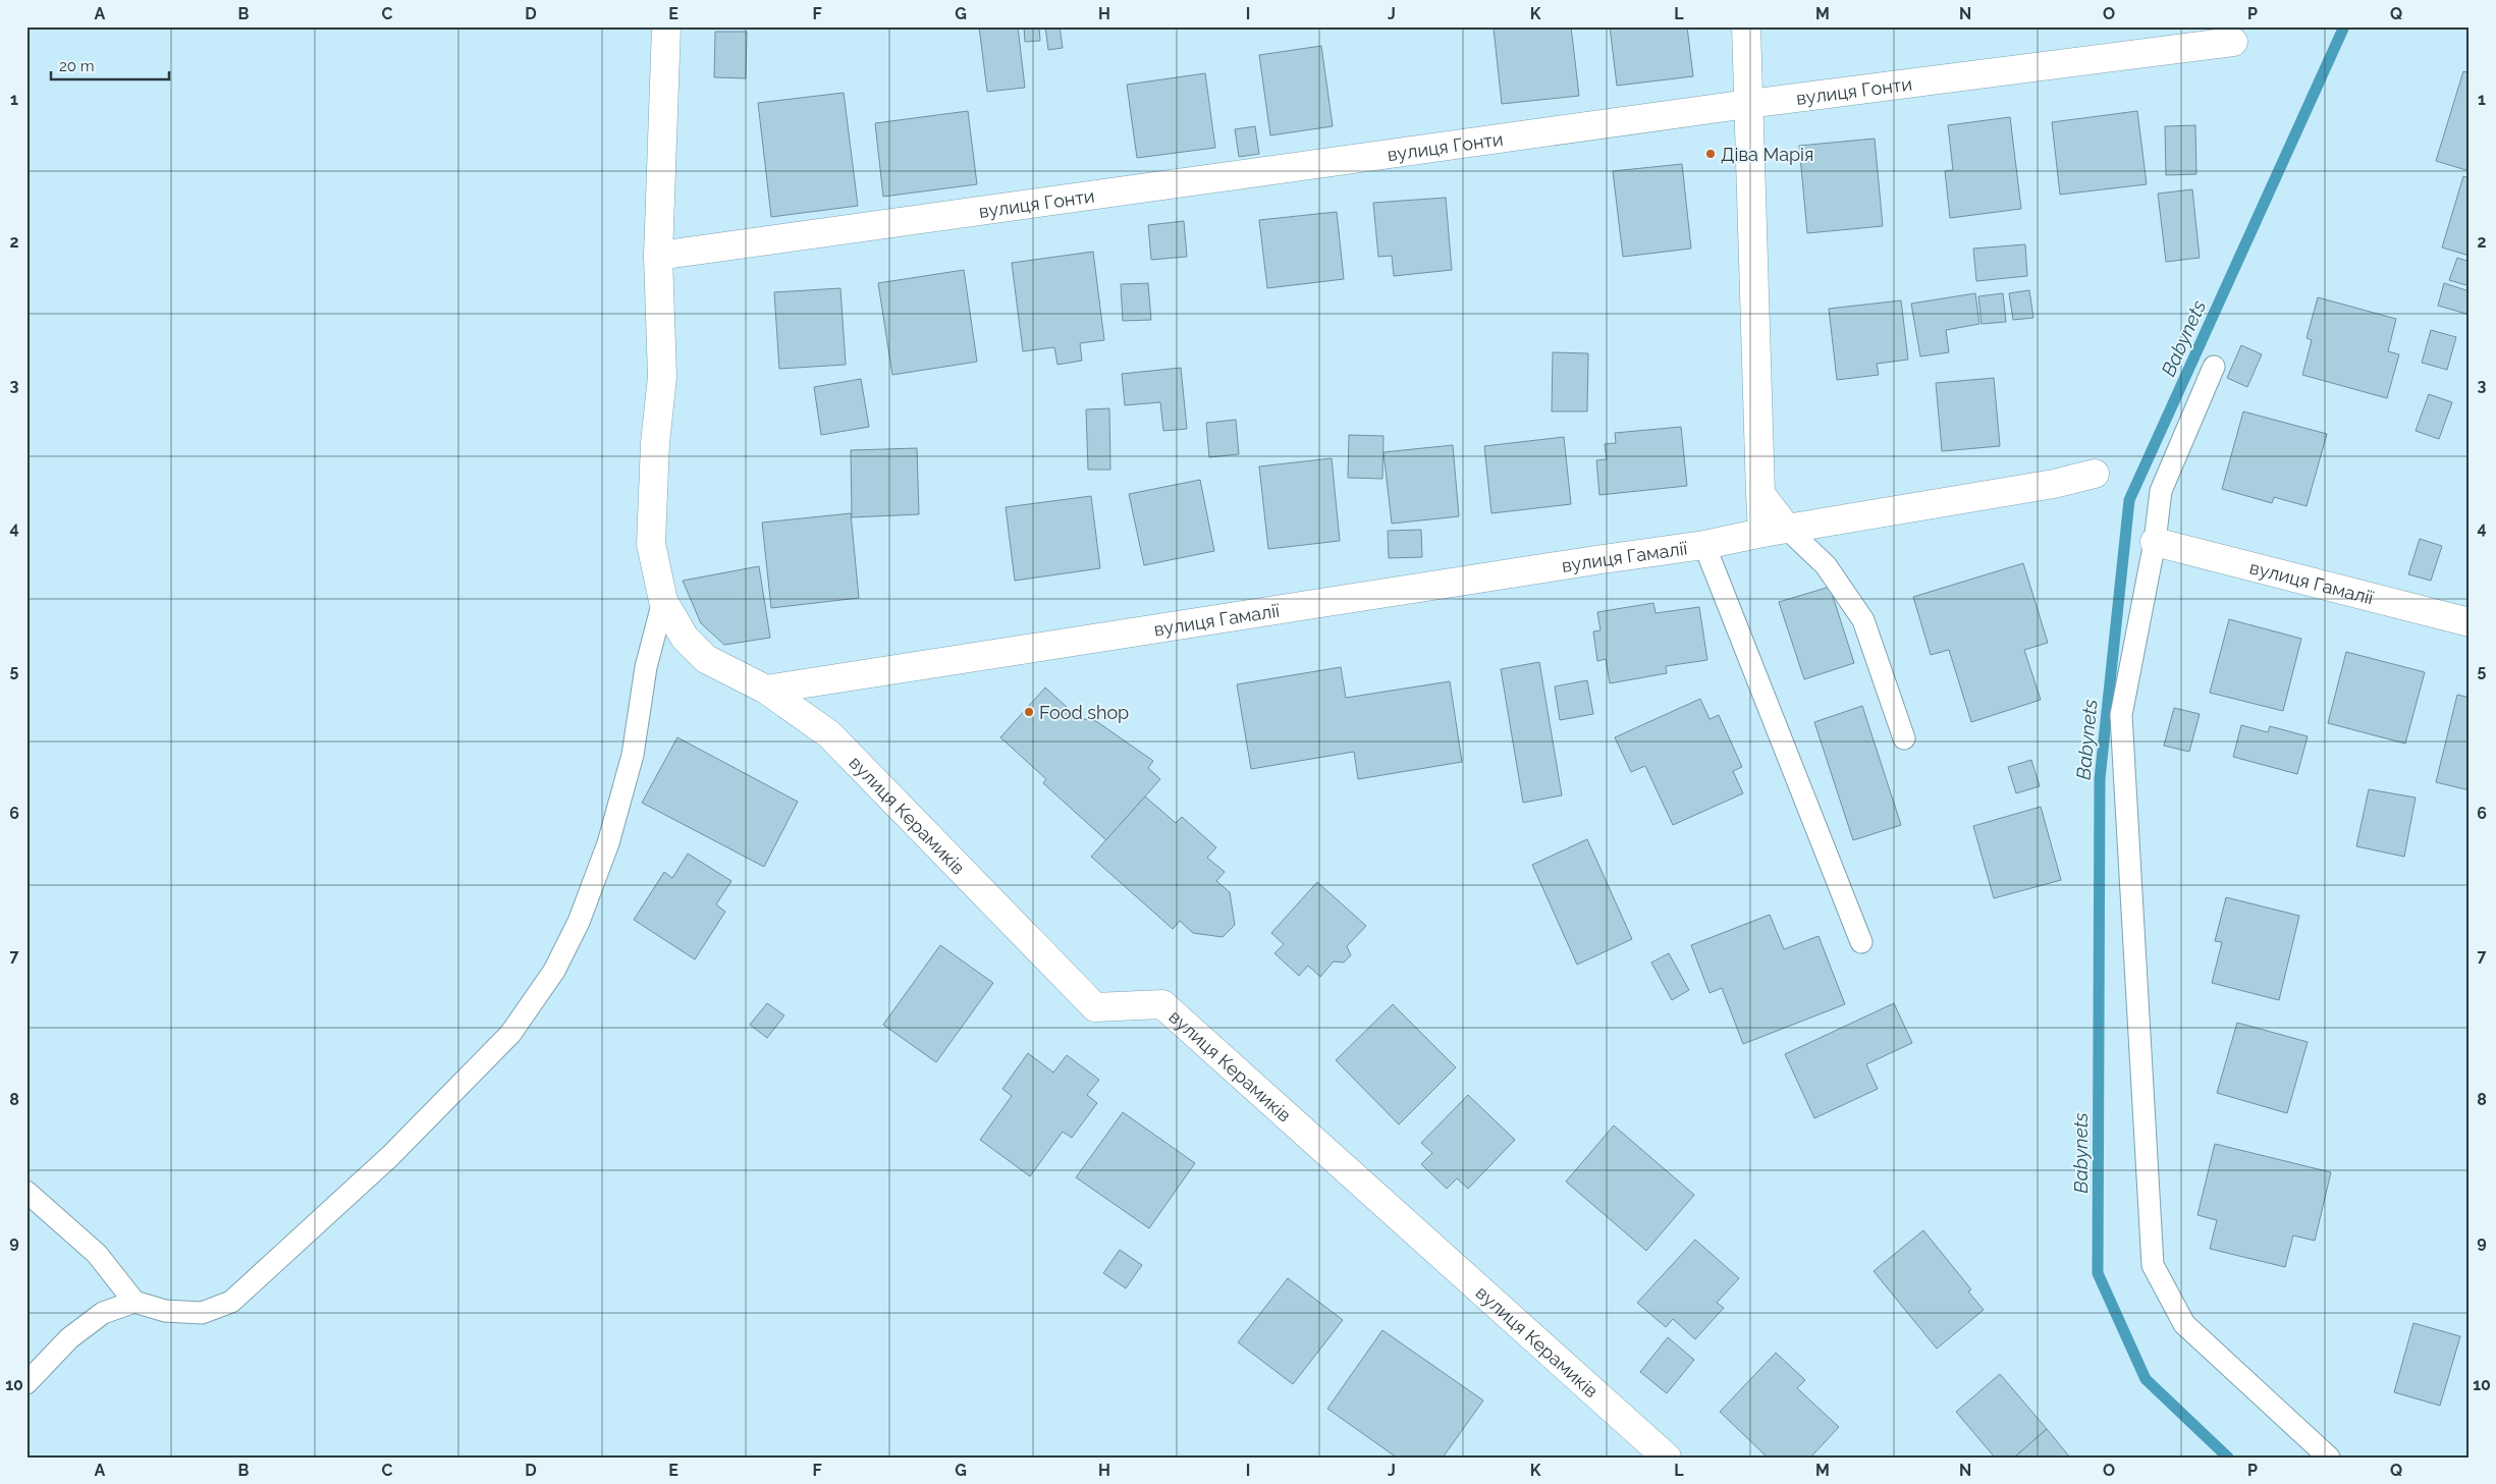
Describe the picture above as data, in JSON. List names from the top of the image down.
{
  "streets": {
    "street": ["вулиця Гонти", "вулиця Гамалії", "вулиця Керамиків"]
  },
  "crossings": [
    ["вулиця Гамалії", "вулиця Керамиків"]
  ],
  "water": ["Babynets"],
  "places": ["Діва Марія", "Food shop"],
  "scale_bar": "20 m",
  "grid": {
    "columns": [
      "A",
      "B",
      "C",
      "D",
      "E",
      "F",
      "G",
      "H",
      "I",
      "J",
      "K",
      "L",
      "M",
      "N",
      "O",
      "P",
      "Q"
    ],
    "rows": [
      "1",
      "2",
      "3",
      "4",
      "5",
      "6",
      "7",
      "8",
      "9",
      "10"
    ]
  }
}
